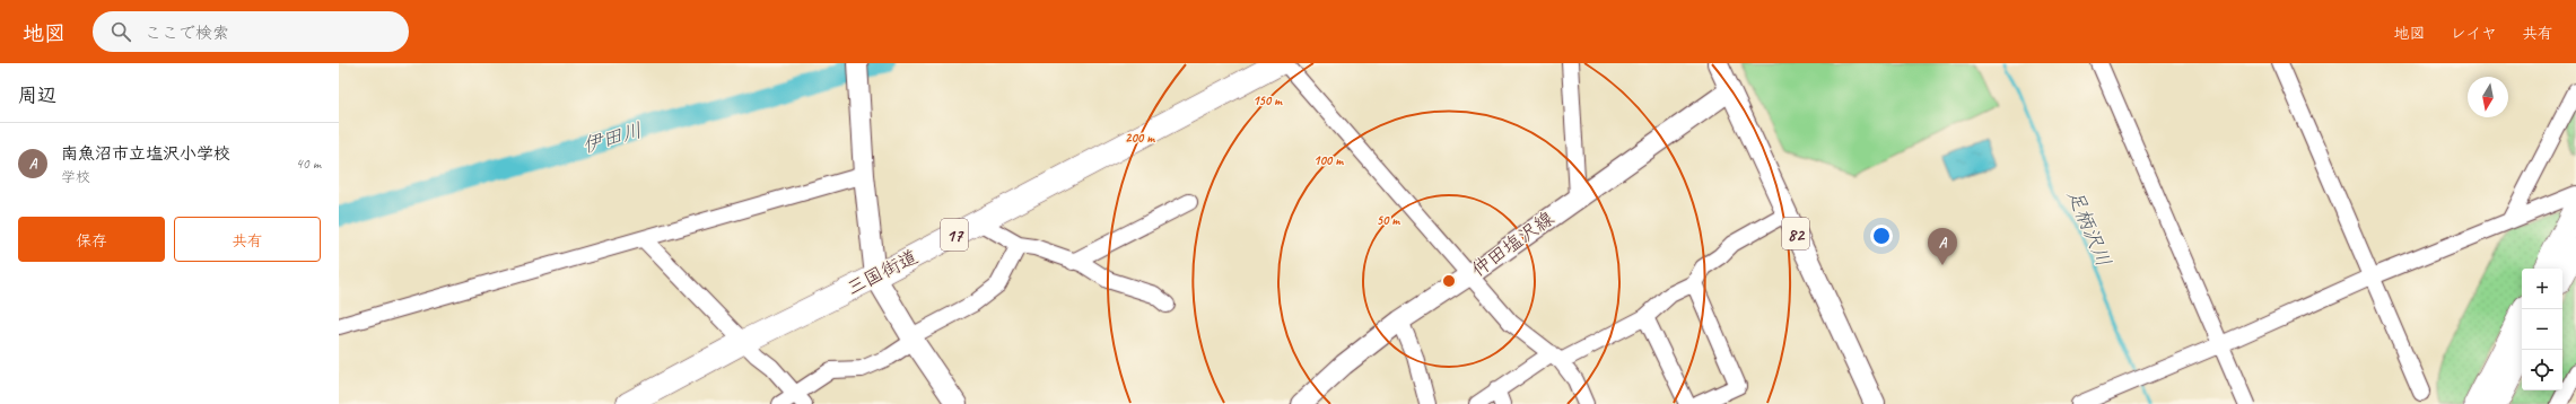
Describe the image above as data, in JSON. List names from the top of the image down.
{
  "streets": {
    "highway": ["17", "三国街道"],
    "main road": ["82", "仲田塩沢線"]
  },
  "crossings": [
    ["82", "仲田塩沢線"]
  ],
  "water": ["伊田川", "足柄沢川"],
  "north": "bottom",
  "page": {
    "header": "地図",
    "search": "ここで検索",
    "nav": ["地図", "レイヤ", "共有"],
    "heading": "周辺",
    "list": [
      {
        "mark": "A",
        "name": "南魚沼市立塩沢小学校",
        "note": "学校",
        "value": "40 m"
      }
    ],
    "buttons": ["保存", "共有"],
    "pins": "A",
    "map_buttons": ["+", "−"]
  },
  "rings": [
    "150 m",
    "200 m",
    "100 m",
    "50 m"
  ]
}
